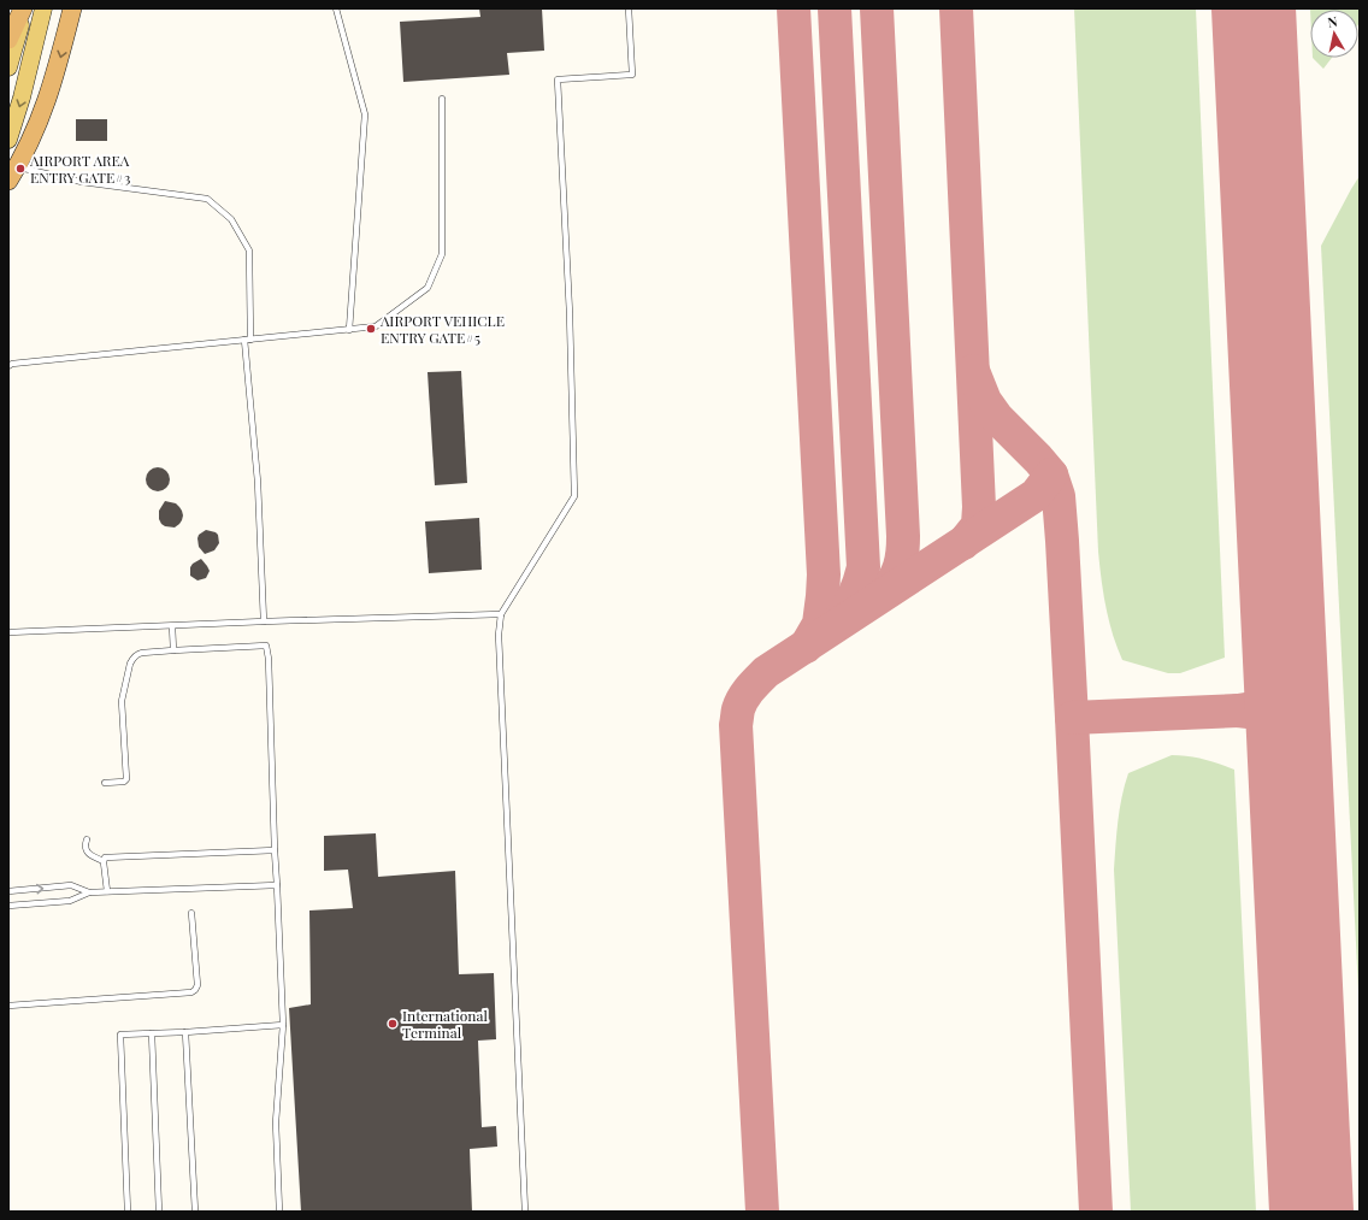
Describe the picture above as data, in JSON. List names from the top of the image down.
{
  "places": ["AIRPORT AREA ENTRY GATE#3", "AIRPORT VEHICLE ENTRY GATE#5", "International Terminal"],
  "north": "top"
}
